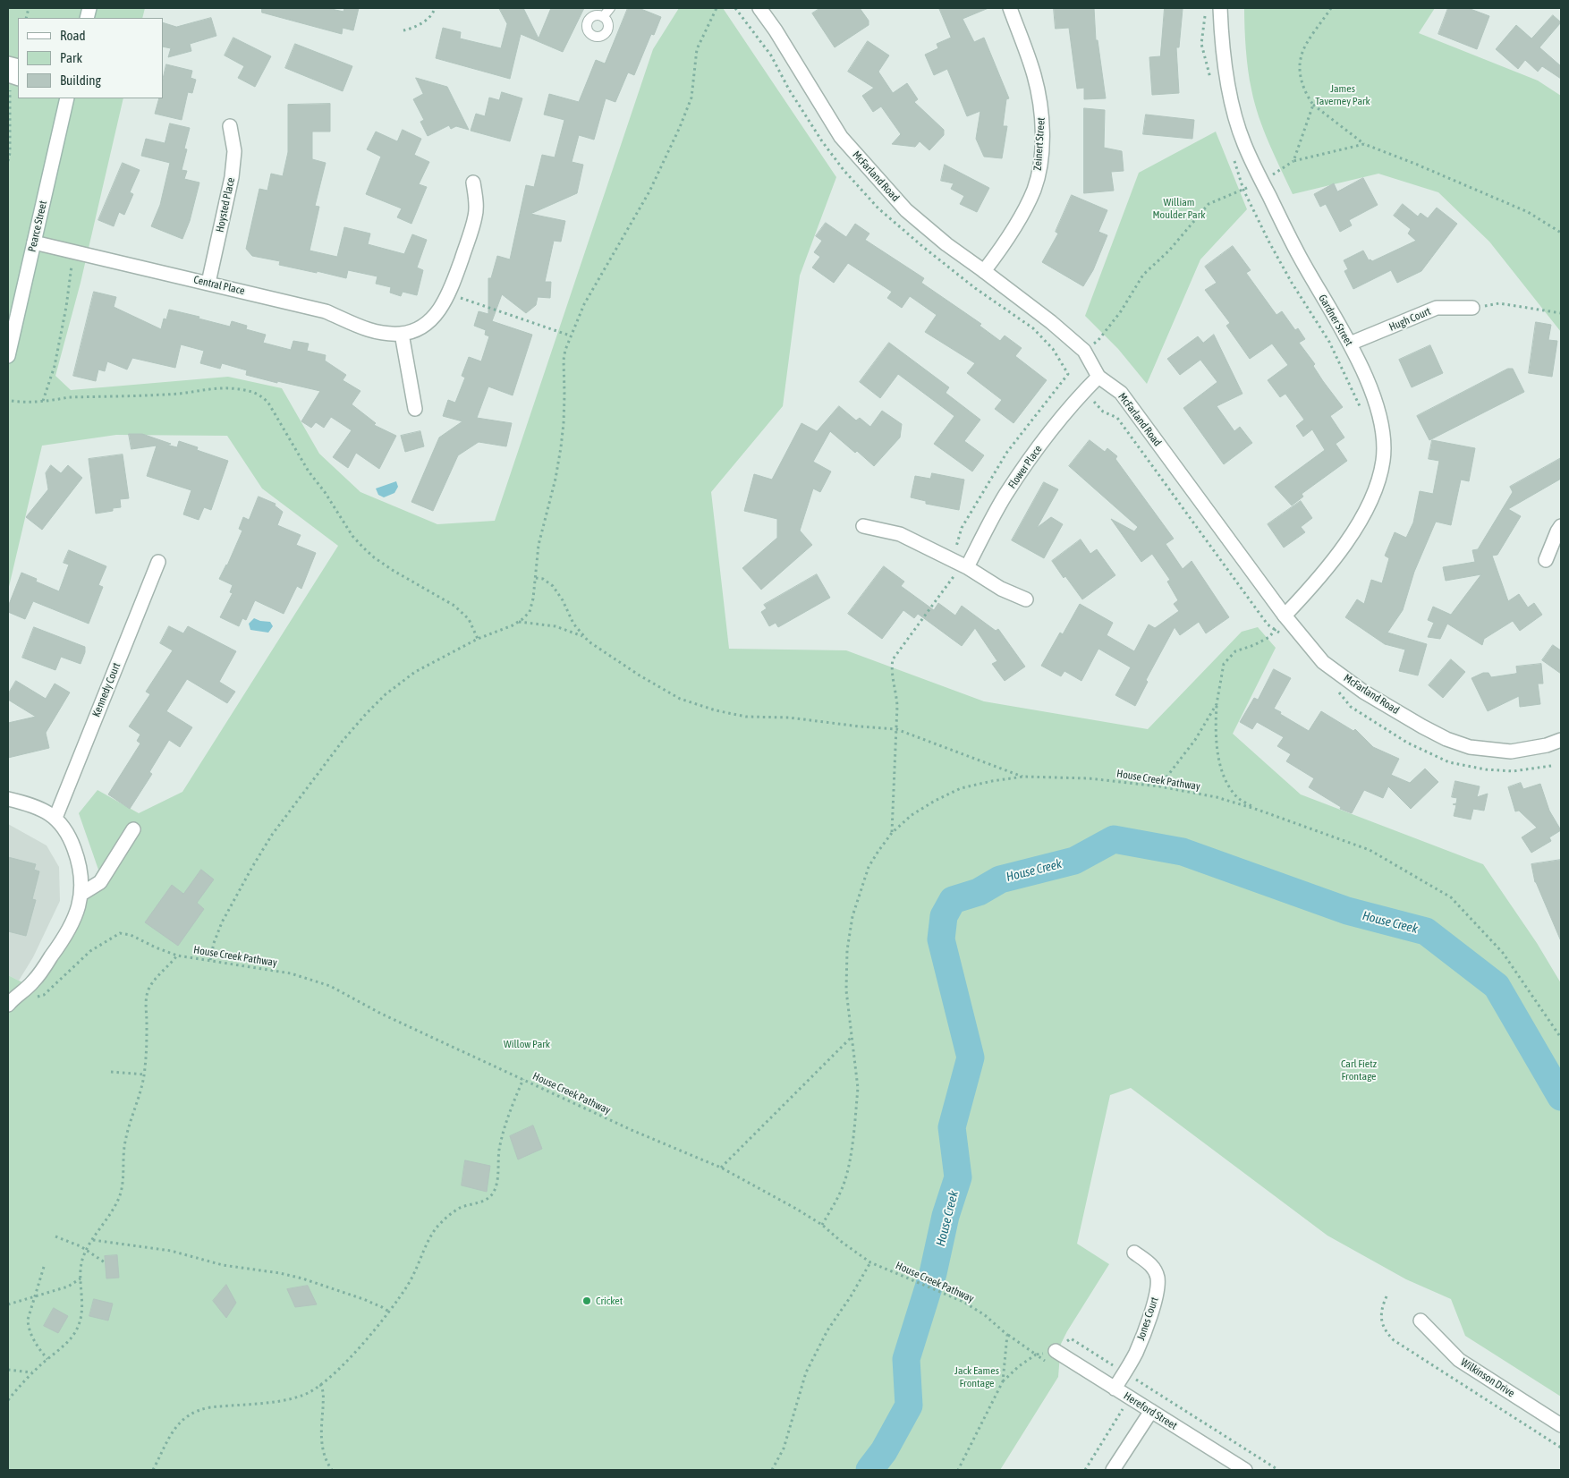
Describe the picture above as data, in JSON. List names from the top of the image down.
{
  "streets": {
    "street": [
      "Zeinert Street",
      "McFarland Road",
      "Hoysted Place",
      "Pearce Street",
      "Central Place",
      "Hugh Court",
      "Gardner Street",
      "Flower Place",
      "Kennedy Court",
      "Jones Court",
      "Wilkinson Drive",
      "Hereford Street"
    ],
    "path": ["House Creek Pathway"]
  },
  "crossings": [
    ["Zeinert Street", "McFarland Road"],
    ["McFarland Road", "Gardner Street"],
    ["McFarland Road", "Flower Place"],
    ["Hoysted Place", "Central Place"],
    ["Pearce Street", "Central Place"],
    ["Hugh Court", "Gardner Street"],
    ["Jones Court", "Hereford Street"]
  ],
  "water": ["House Creek"],
  "parks": [
    "James Taverney Park",
    "William Moulder Park",
    "Willow Park",
    "Carl Fietz Frontage",
    "Jack Eames Frontage"
  ],
  "places": ["Cricket"],
  "legend": ["Road", "Park", "Building"]
}
